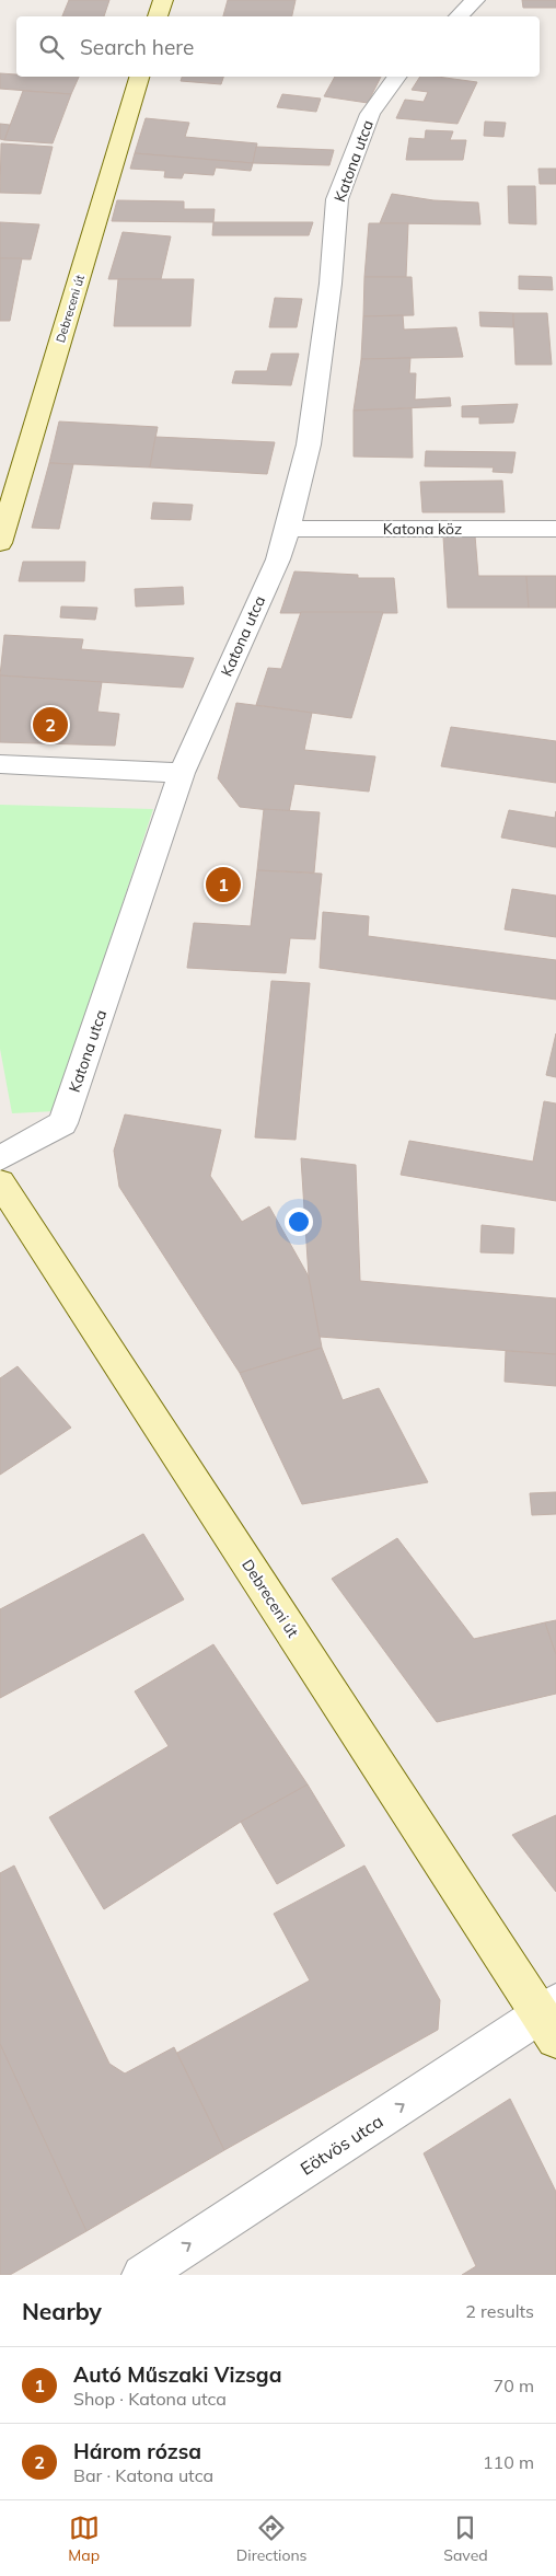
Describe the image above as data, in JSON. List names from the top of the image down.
{
  "streets": {
    "street": [
      "Katona utca",
      "Debreceni út",
      "Katona köz",
      "Eötvös utca"
    ]
  },
  "crossings": [
    ["Katona utca", "Katona köz"],
    ["Debreceni út", "Eötvös utca"]
  ],
  "one_way": ["Eötvös utca"],
  "page": {
    "search": "Search here",
    "pins": ["2", "1"],
    "heading": ["Nearby", "2 results"],
    "list": [
      {
        "mark": "1",
        "name": "Autó Műszaki Vizsga",
        "note": "Shop · Katona utca",
        "value": "70 m"
      },
      {
        "mark": "2",
        "name": "Három rózsa",
        "note": "Bar · Katona utca",
        "value": "110 m"
      }
    ],
    "nav": ["Map", "Directions", "Saved"]
  }
}
